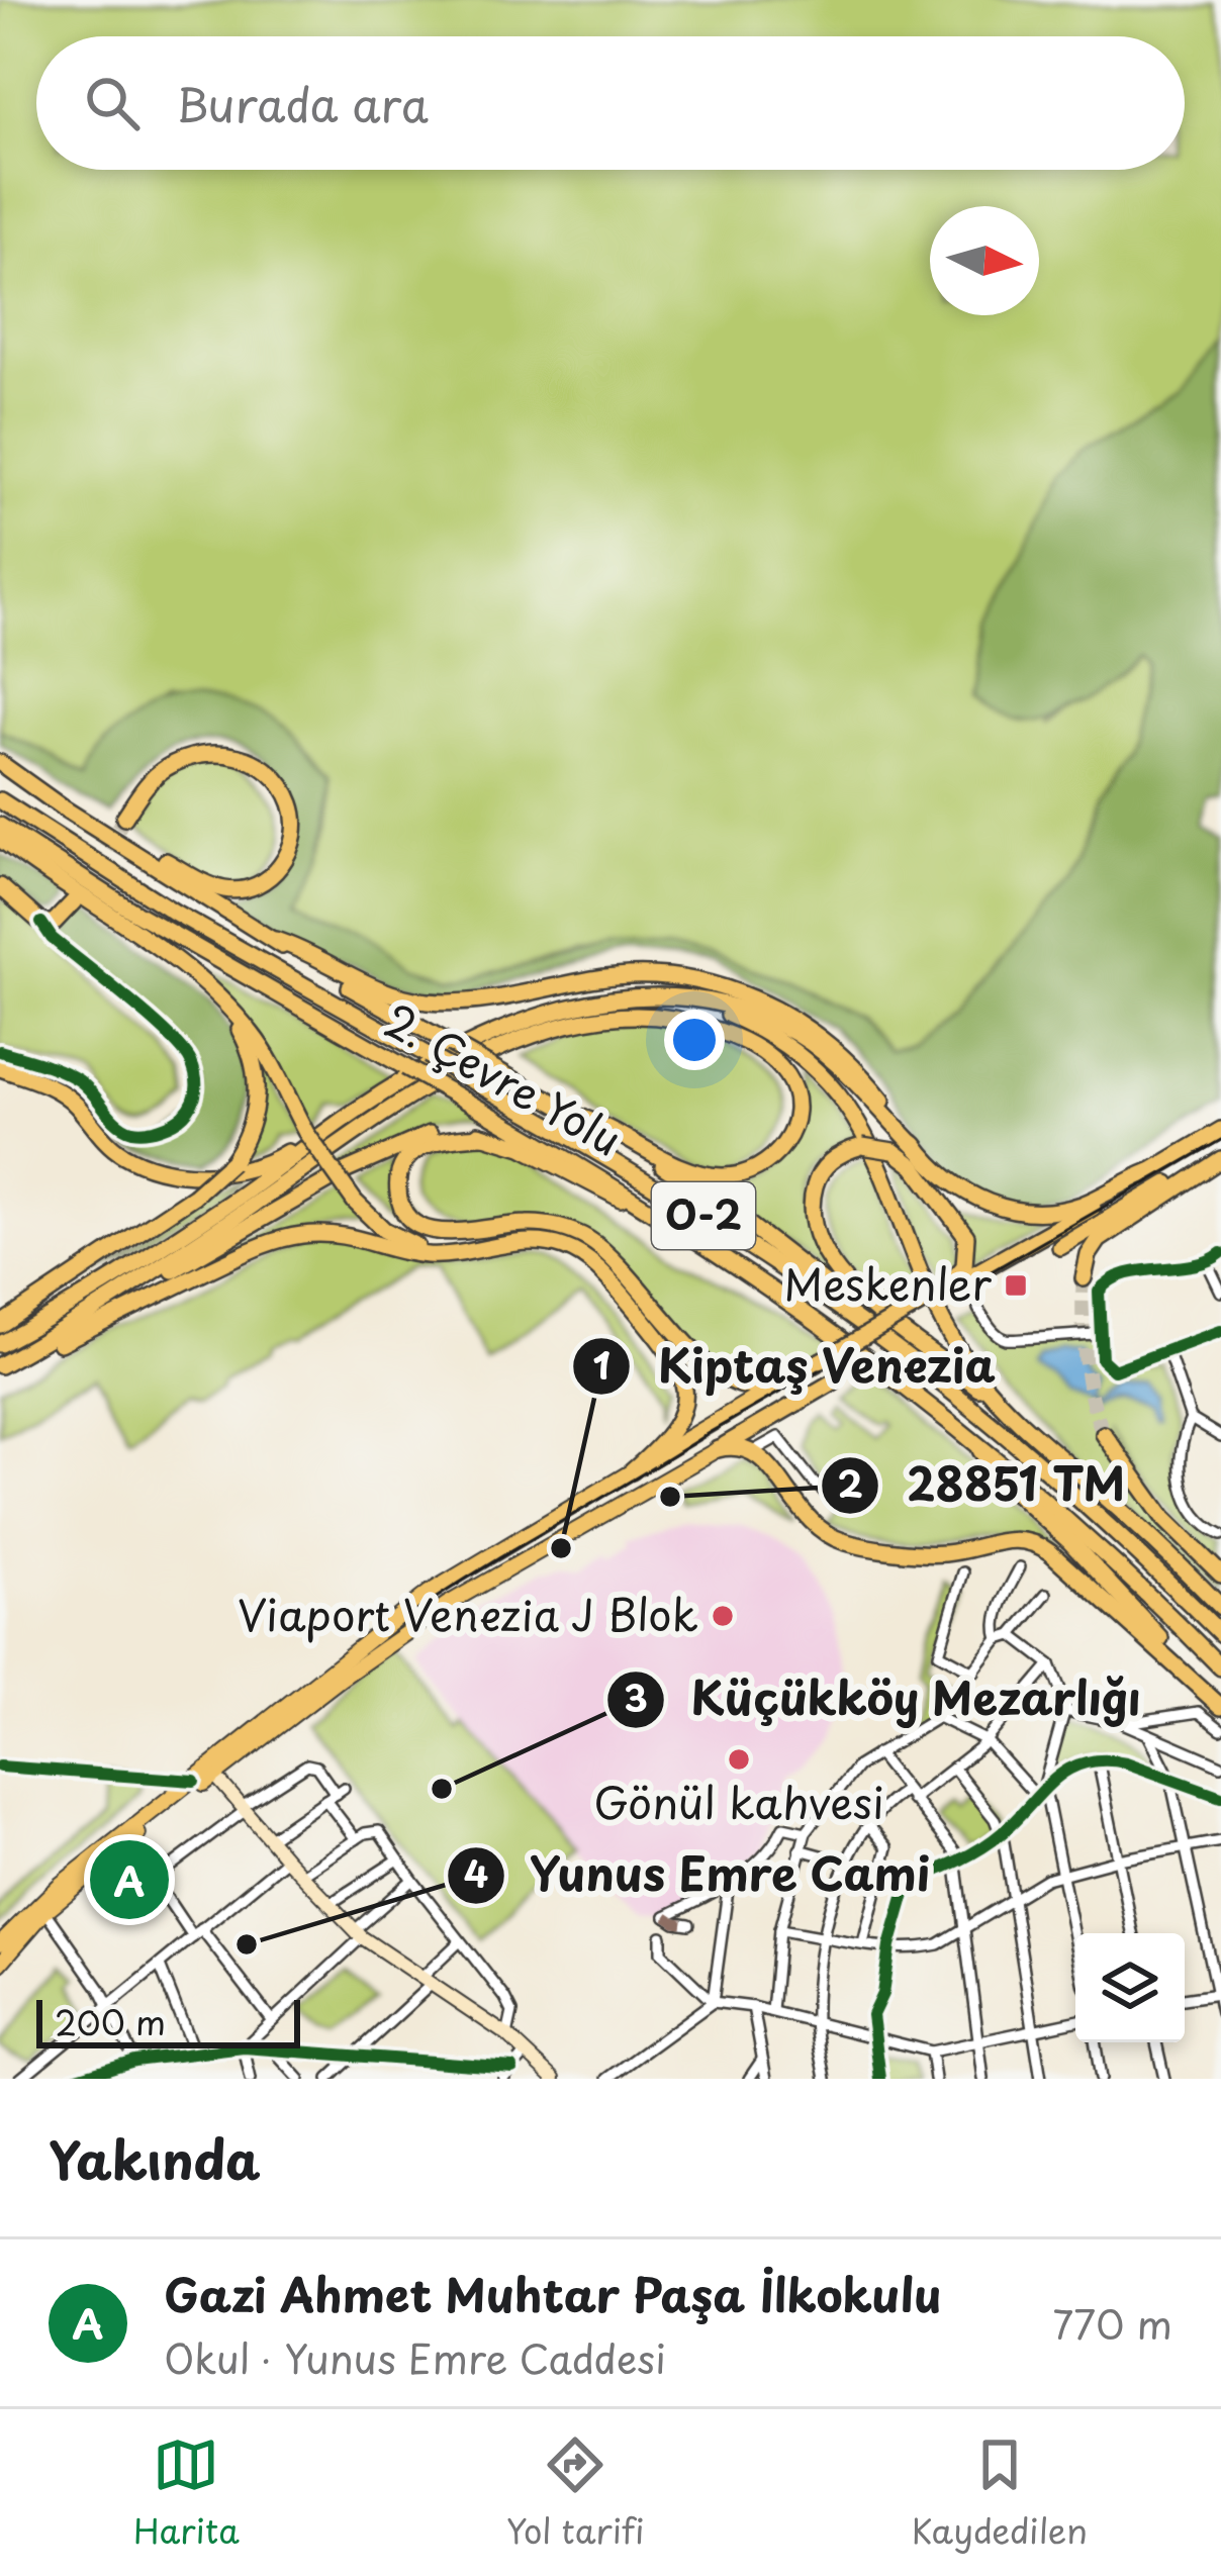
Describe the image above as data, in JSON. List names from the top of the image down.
{
  "streets": {
    "highway": ["2. Çevre Yolu", "O-2"]
  },
  "places": {
    "transit": ["Meskenler"],
    "other": [
      "28851 TM",
      "Kiptaş Venezia",
      "Viaport Venezia J Blok",
      "Gönül kahvesi",
      "Küçükköy Mezarlığı",
      "Yunus Emre Cami"
    ]
  },
  "scale_bar": "200 m",
  "north": "right",
  "page": {
    "search": "Burada ara",
    "pins": "A",
    "scale": "200 m",
    "heading": "Yakında",
    "list": [
      {
        "mark": "A",
        "name": "Gazi Ahmet Muhtar Paşa İlkokulu",
        "note": "Okul · Yunus Emre Caddesi",
        "value": "770 m"
      }
    ],
    "nav": ["Harita", "Yol tarifi", "Kaydedilen"]
  }
}
